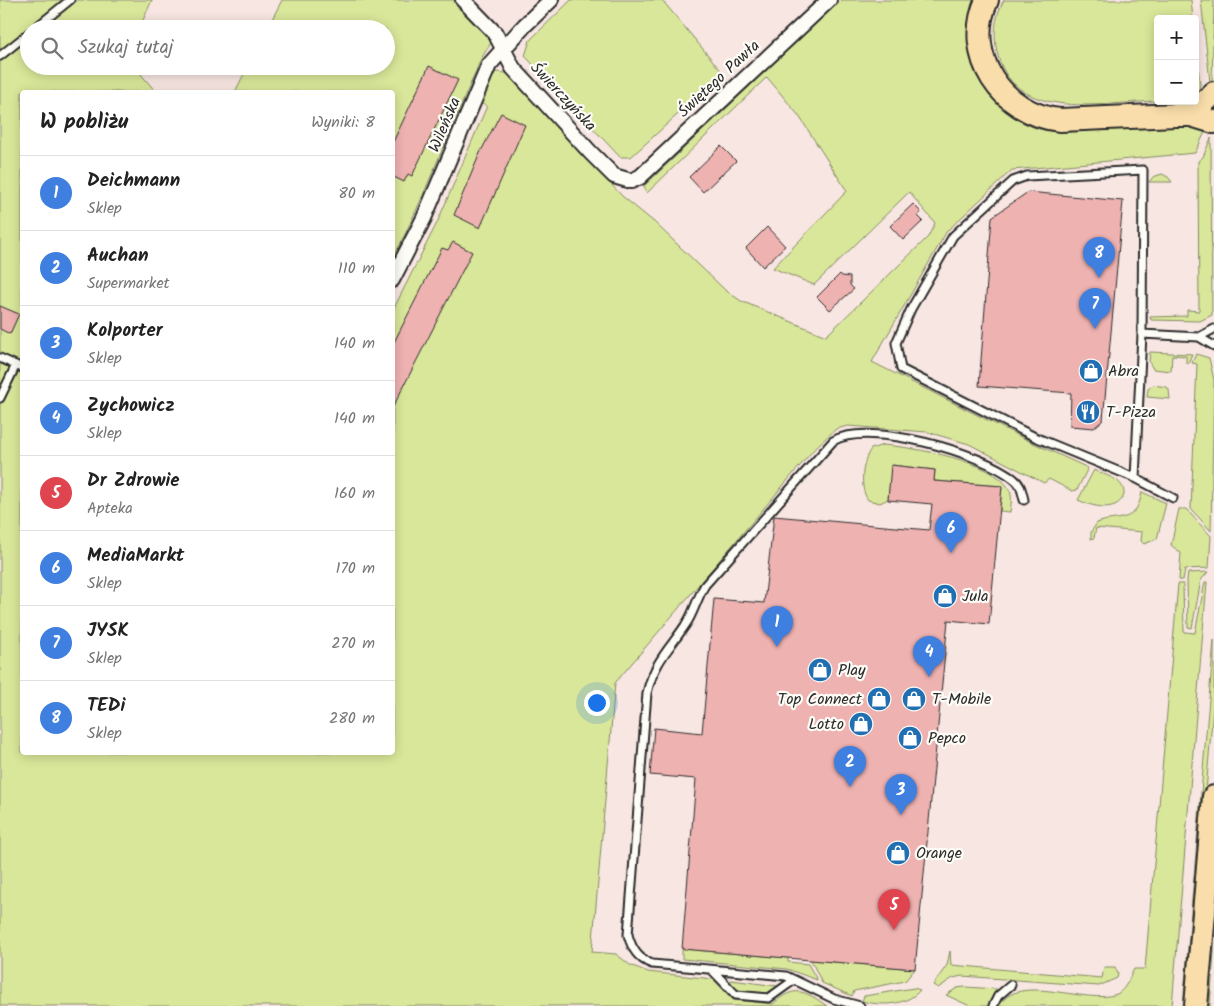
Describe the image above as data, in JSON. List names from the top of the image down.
{
  "streets": {
    "street": ["Świętego Pawła", "Świerczyńska", "Wileńska"]
  },
  "crossings": [
    ["Świętego Pawła", "Świerczyńska"],
    ["Świerczyńska", "Wileńska"]
  ],
  "places": {
    "shop": [
      "Abra",
      "Jula",
      "Play",
      "Top Connect",
      "T-Mobile",
      "Lotto",
      "Pepco",
      "Orange"
    ],
    "restaurant": ["T-Pizza"]
  },
  "page": {
    "map_buttons": ["+", "−"],
    "search": "Szukaj tutaj",
    "heading": ["W pobliżu", "Wyniki: 8"],
    "list": [
      {
        "mark": "1",
        "name": "Deichmann",
        "note": "Sklep",
        "value": "80 m"
      },
      {
        "mark": "2",
        "name": "Auchan",
        "note": "Supermarket",
        "value": "110 m"
      },
      {
        "mark": "3",
        "name": "Kolporter",
        "note": "Sklep",
        "value": "140 m"
      },
      {
        "mark": "4",
        "name": "Zychowicz",
        "note": "Sklep",
        "value": "140 m"
      },
      {
        "mark": "5",
        "name": "Dr Zdrowie",
        "note": "Apteka",
        "value": "160 m"
      },
      {
        "mark": "6",
        "name": "MediaMarkt",
        "note": "Sklep",
        "value": "170 m"
      },
      {
        "mark": "7",
        "name": "JYSK",
        "note": "Sklep",
        "value": "270 m"
      },
      {
        "mark": "8",
        "name": "TEDi",
        "note": "Sklep",
        "value": "280 m"
      }
    ],
    "pins": [
      "8",
      "7",
      "6",
      "1",
      "4",
      "2",
      "3",
      "5"
    ]
  }
}
